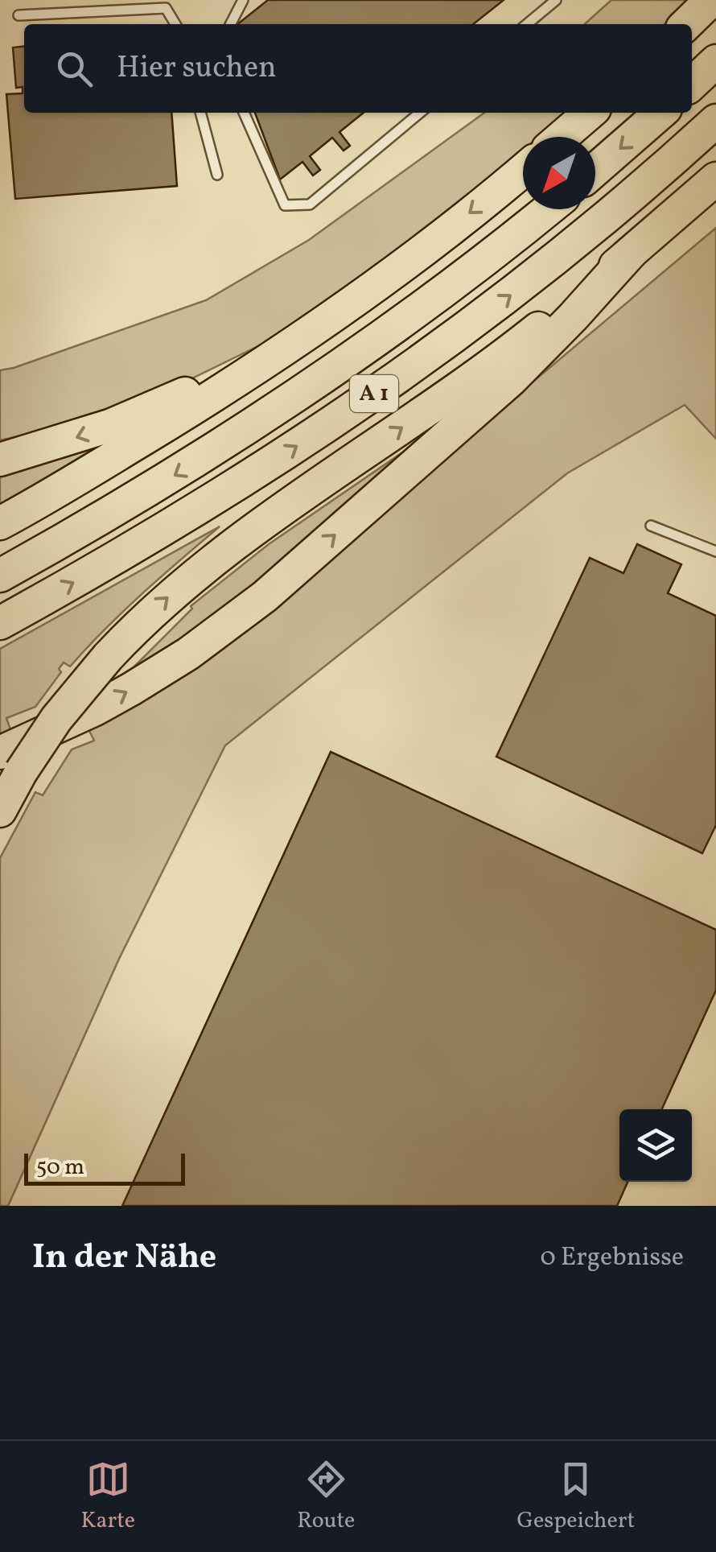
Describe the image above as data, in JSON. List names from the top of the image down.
{
  "streets": {
    "highway": ["A 1"]
  },
  "scale_bar": "50 m",
  "north": "bottom left",
  "page": {
    "search": "Hier suchen",
    "scale": "50 m",
    "heading": ["In der Nähe", "0 Ergebnisse"],
    "nav": ["Karte", "Route", "Gespeichert"]
  }
}
